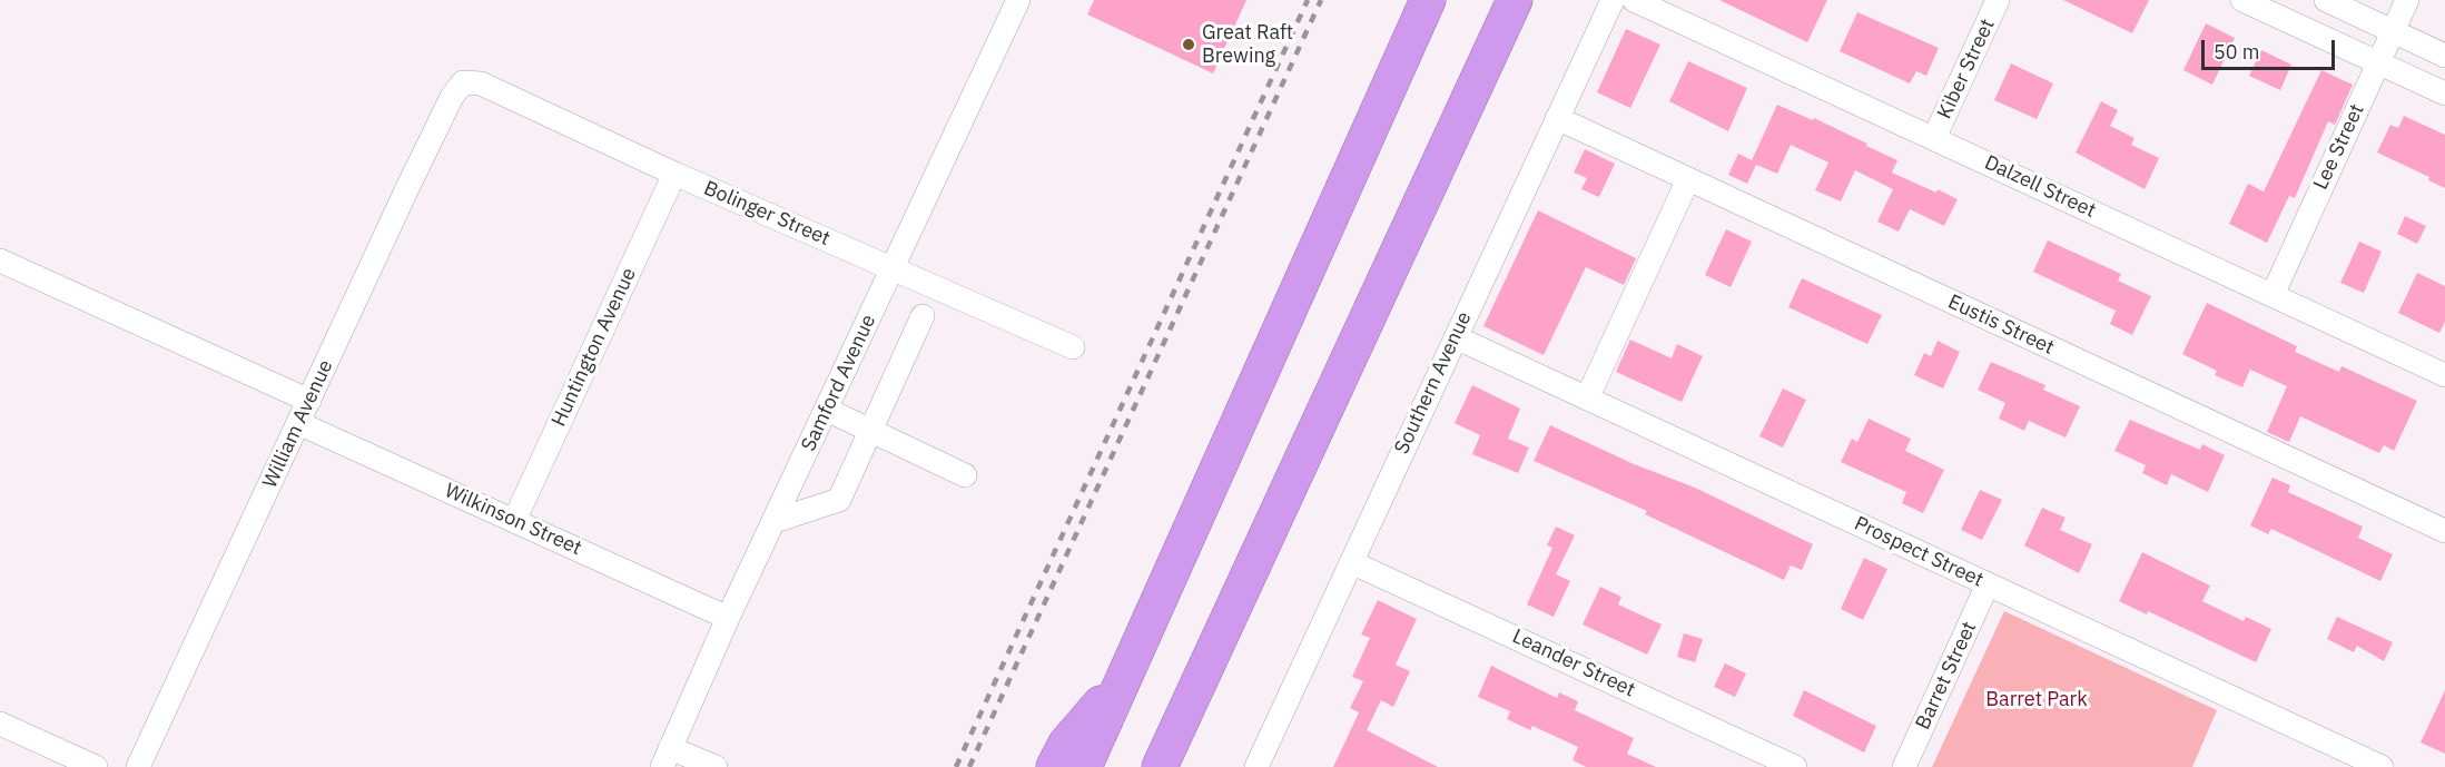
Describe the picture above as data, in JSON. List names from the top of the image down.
{
  "streets": {
    "street": [
      "Kiber Street",
      "Lee Street",
      "Dalzell Street",
      "Bolinger Street",
      "Eustis Street",
      "Huntington Avenue",
      "Samford Avenue",
      "Southern Avenue",
      "William Avenue",
      "Wilkinson Street",
      "Prospect Street",
      "Leander Street",
      "Barret Street"
    ]
  },
  "crossings": [
    ["Kiber Street", "Dalzell Street"],
    ["Lee Street", "Dalzell Street"],
    ["Bolinger Street", "Huntington Avenue"],
    ["Bolinger Street", "Samford Avenue"],
    ["Bolinger Street", "William Avenue"],
    ["Eustis Street", "Southern Avenue"],
    ["Huntington Avenue", "Wilkinson Street"],
    ["Samford Avenue", "Wilkinson Street"],
    ["Southern Avenue", "Prospect Street"],
    ["Southern Avenue", "Leander Street"],
    ["William Avenue", "Wilkinson Street"],
    ["Prospect Street", "Barret Street"]
  ],
  "parks": ["Barret Park"],
  "places": ["Great Raft Brewing"],
  "scale_bar": "50 m"
}
